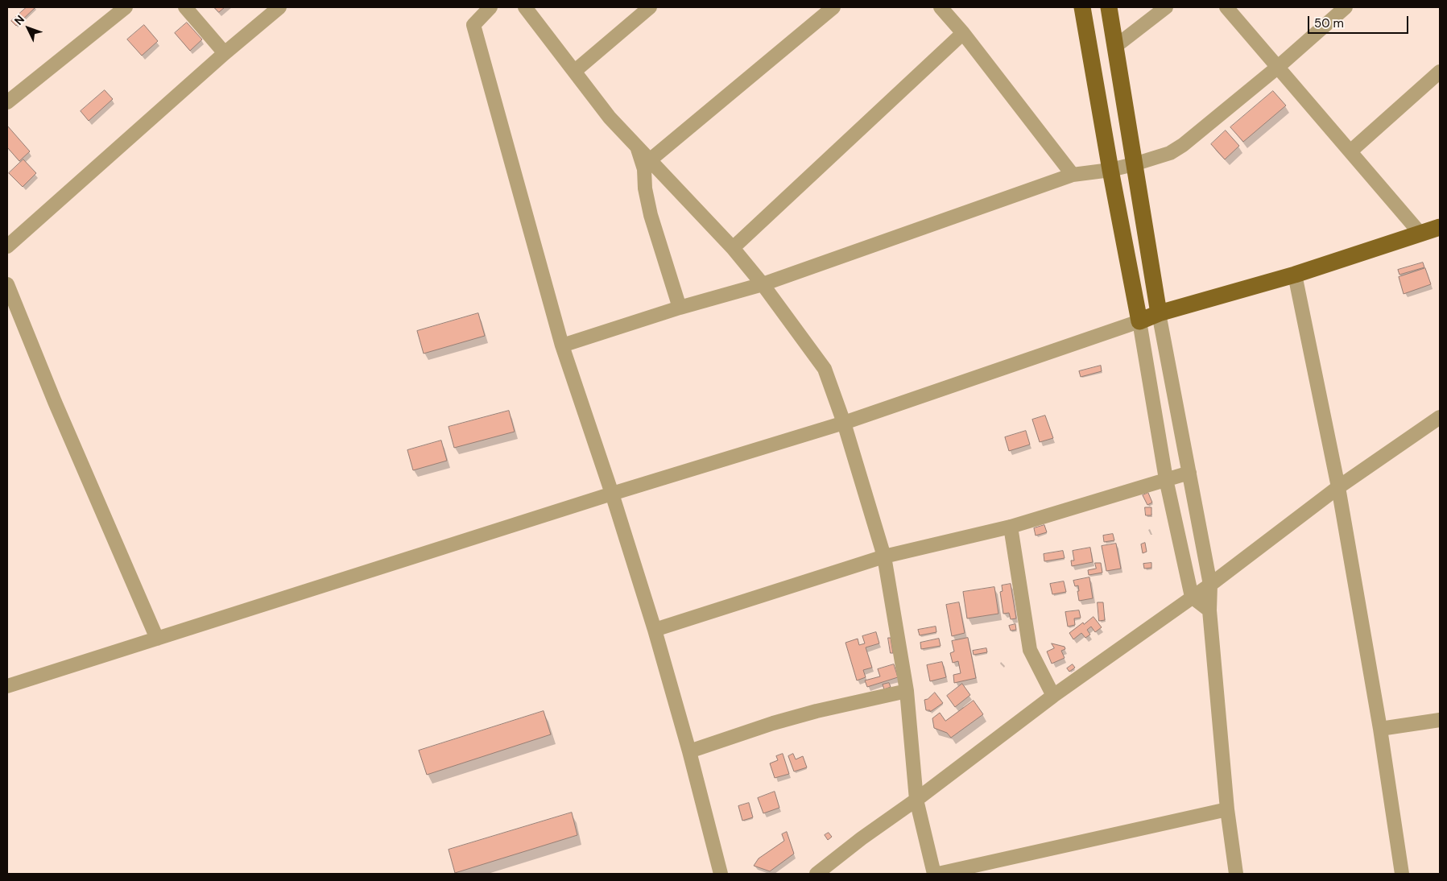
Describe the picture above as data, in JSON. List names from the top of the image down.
{
  "scale_bar": "50 m",
  "north": "top left"
}
